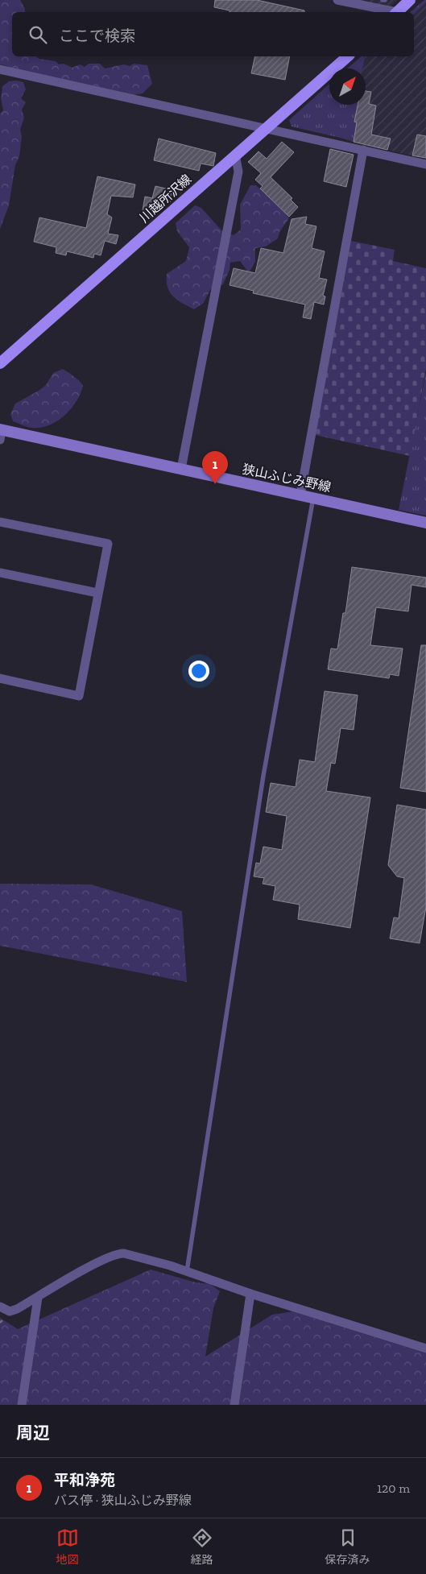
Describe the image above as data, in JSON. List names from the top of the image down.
{
  "streets": {
    "main road": ["川越所沢線", "狭山ふじみ野線"]
  },
  "north": "top right",
  "page": {
    "search": "ここで検索",
    "pins": "1",
    "heading": "周辺",
    "list": [
      {
        "mark": "1",
        "name": "平和浄苑",
        "note": "バス停 · 狭山ふじみ野線",
        "value": "120 m"
      }
    ],
    "nav": ["地図", "経路", "保存済み"]
  }
}
